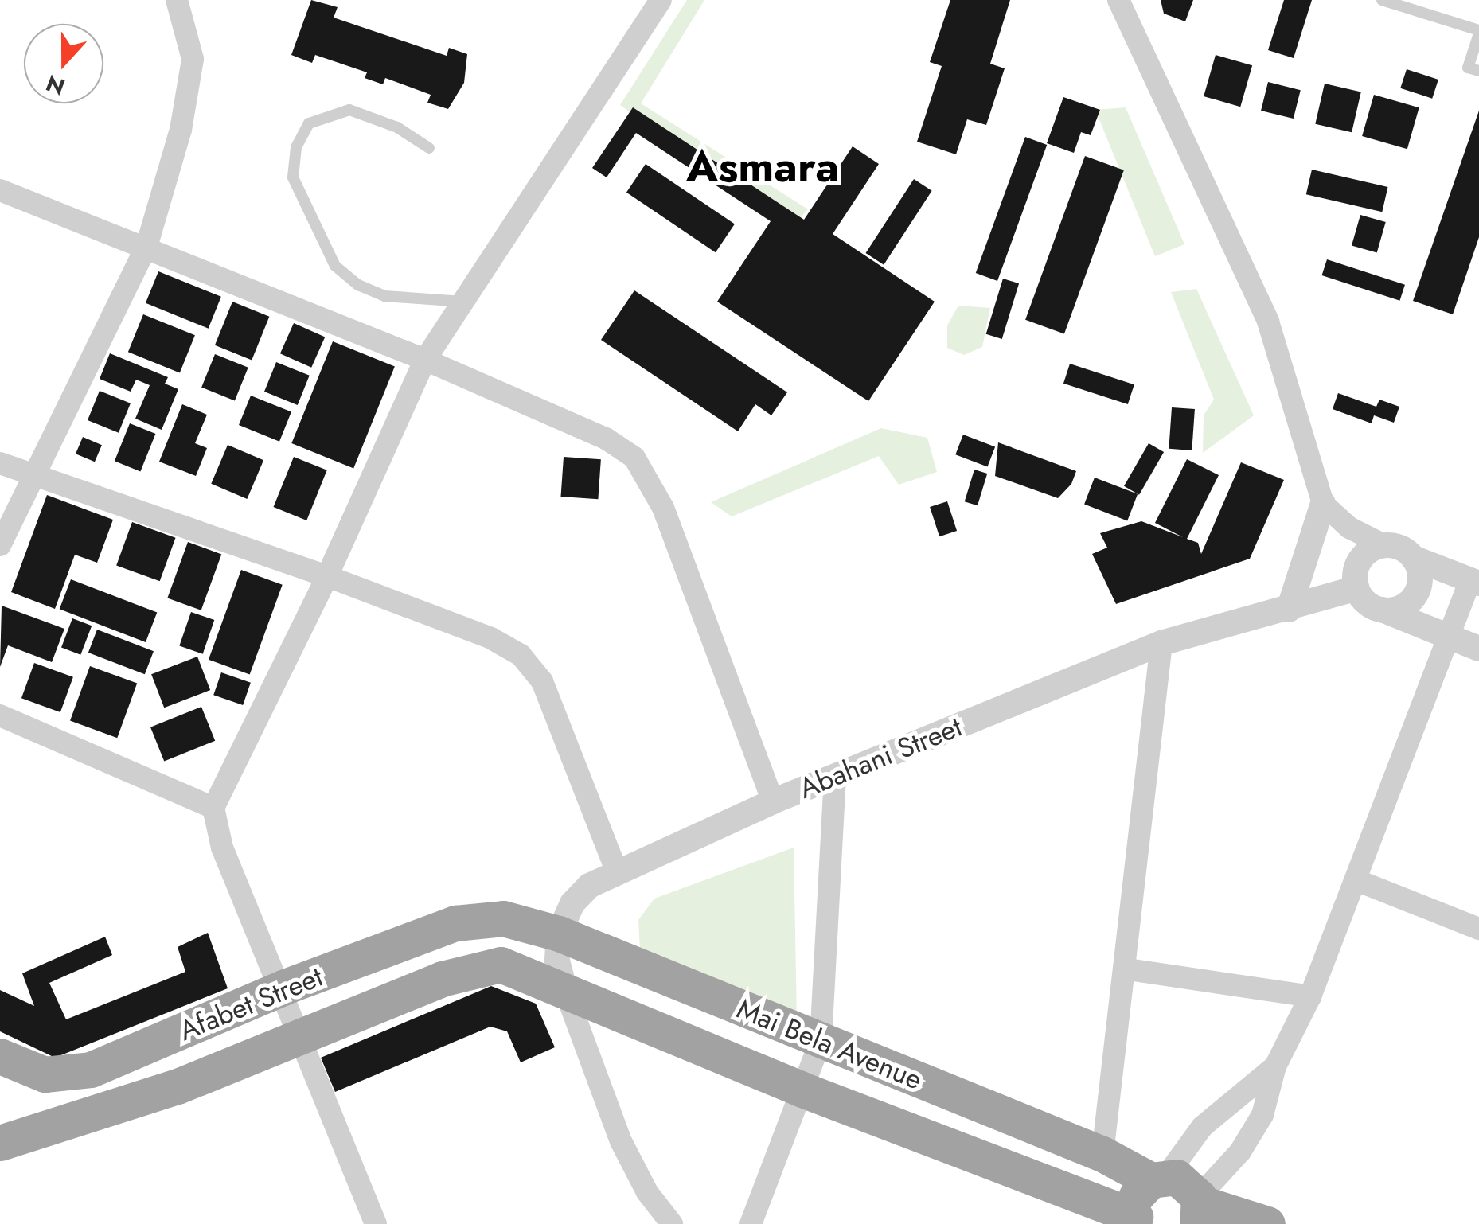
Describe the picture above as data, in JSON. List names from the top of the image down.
{
  "streets": {
    "highway": ["Afabet Street", "Mai Bela Avenue"],
    "street": ["Abahani Street"]
  },
  "crossings": [
    ["Abahani Street", "Mai Bela Avenue"],
    ["Afabet Street", "Mai Bela Avenue"]
  ],
  "districts": ["Asmara"],
  "north": "bottom"
}
